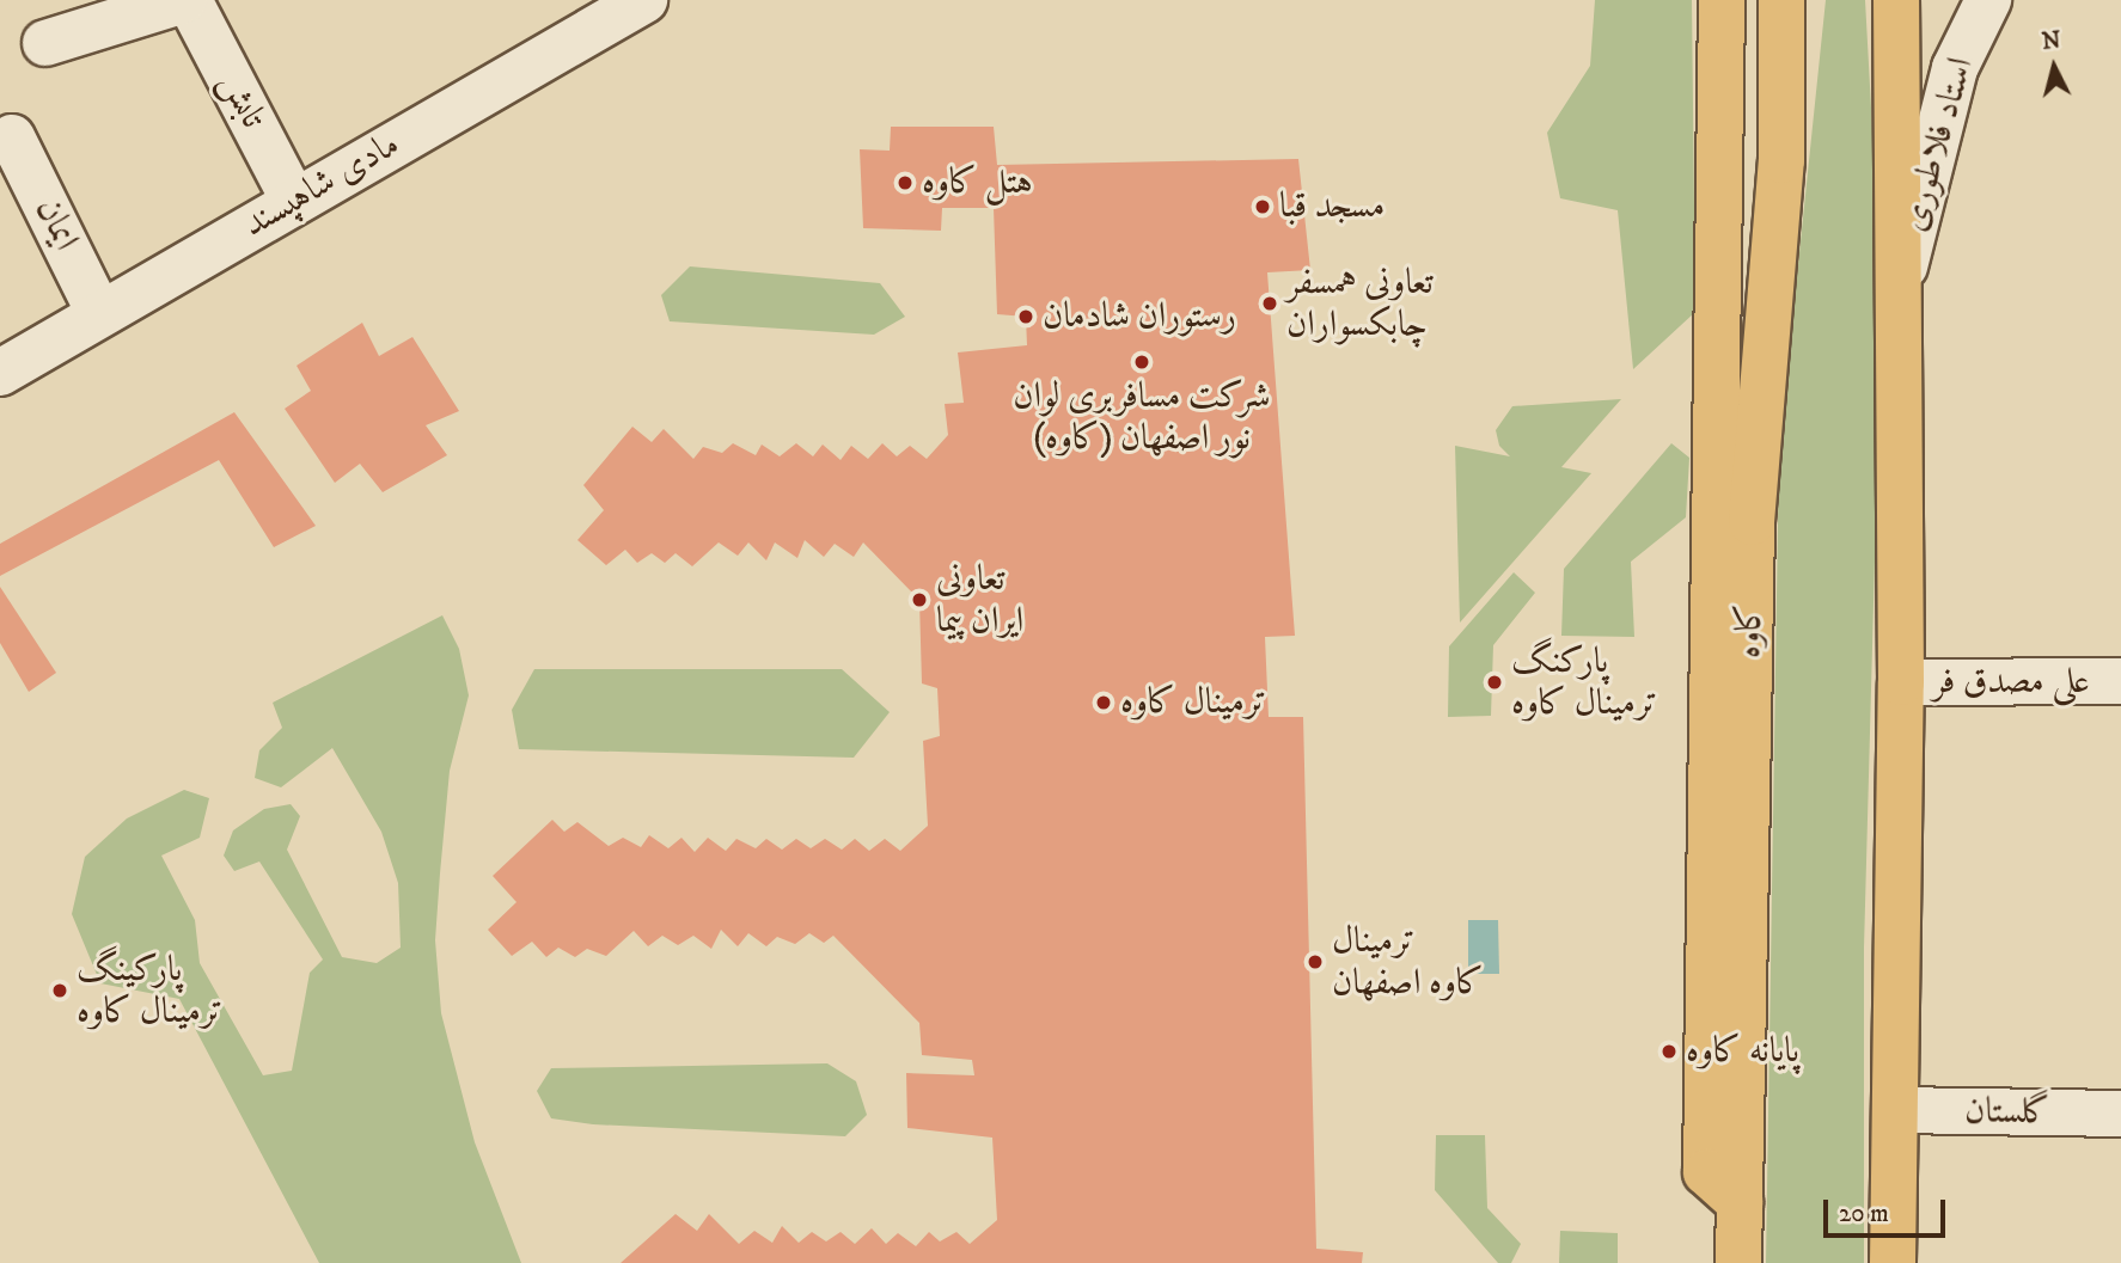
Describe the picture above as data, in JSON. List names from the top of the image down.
{
  "streets": {
    "main road": ["کاوه"],
    "street": [
      "تابش",
      "استاد فلاطوری",
      "مادی شاهپسند",
      "ایمان",
      "علی مصدق فر",
      "گلستان"
    ]
  },
  "crossings": [
    ["تابش", "مادی شاهپسند"],
    ["مادی شاهپسند", "ایمان"]
  ],
  "places": [
    "هتل کاوه",
    "مسجد قبا",
    "تعاونی همسفر چابکسواران",
    "رستوران شادمان",
    "شرکت مسافربری لوان نور اصفهان (کاوه)",
    "تعاونی ایران پیما",
    "پارکنگ ترمینال کاوه",
    "ترمینال کاوه",
    "ترمینال کاوه اصفهان",
    "پارکینگ ترمینال کاوه",
    "پایانه کاوه"
  ],
  "scale_bar": "20 m",
  "north": "top"
}
